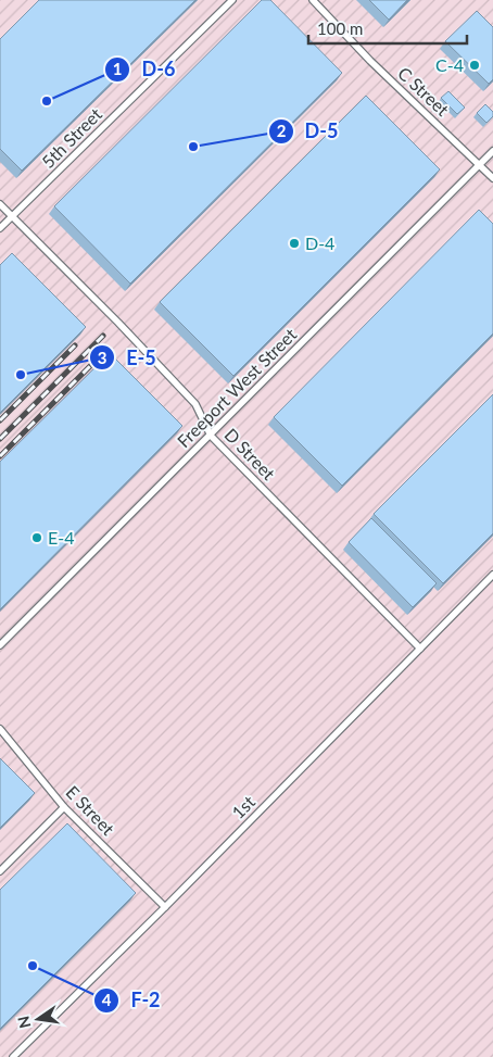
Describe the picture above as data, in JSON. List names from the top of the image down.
{
  "streets": {
    "lane": [
      "C Street",
      "5th Street",
      "Freeport West Street",
      "D Street",
      "1st",
      "E Street"
    ]
  },
  "crossings": [
    ["C Street", "Freeport West Street"],
    ["5th Street", "D Street"],
    ["Freeport West Street", "D Street"],
    ["D Street", "1st"],
    ["1st", "E Street"]
  ],
  "places": [
    "C-4",
    "D-6",
    "D-5",
    "D-4",
    "E-5",
    "E-4",
    "F-2"
  ],
  "scale_bar": "100 m",
  "north": "left"
}
